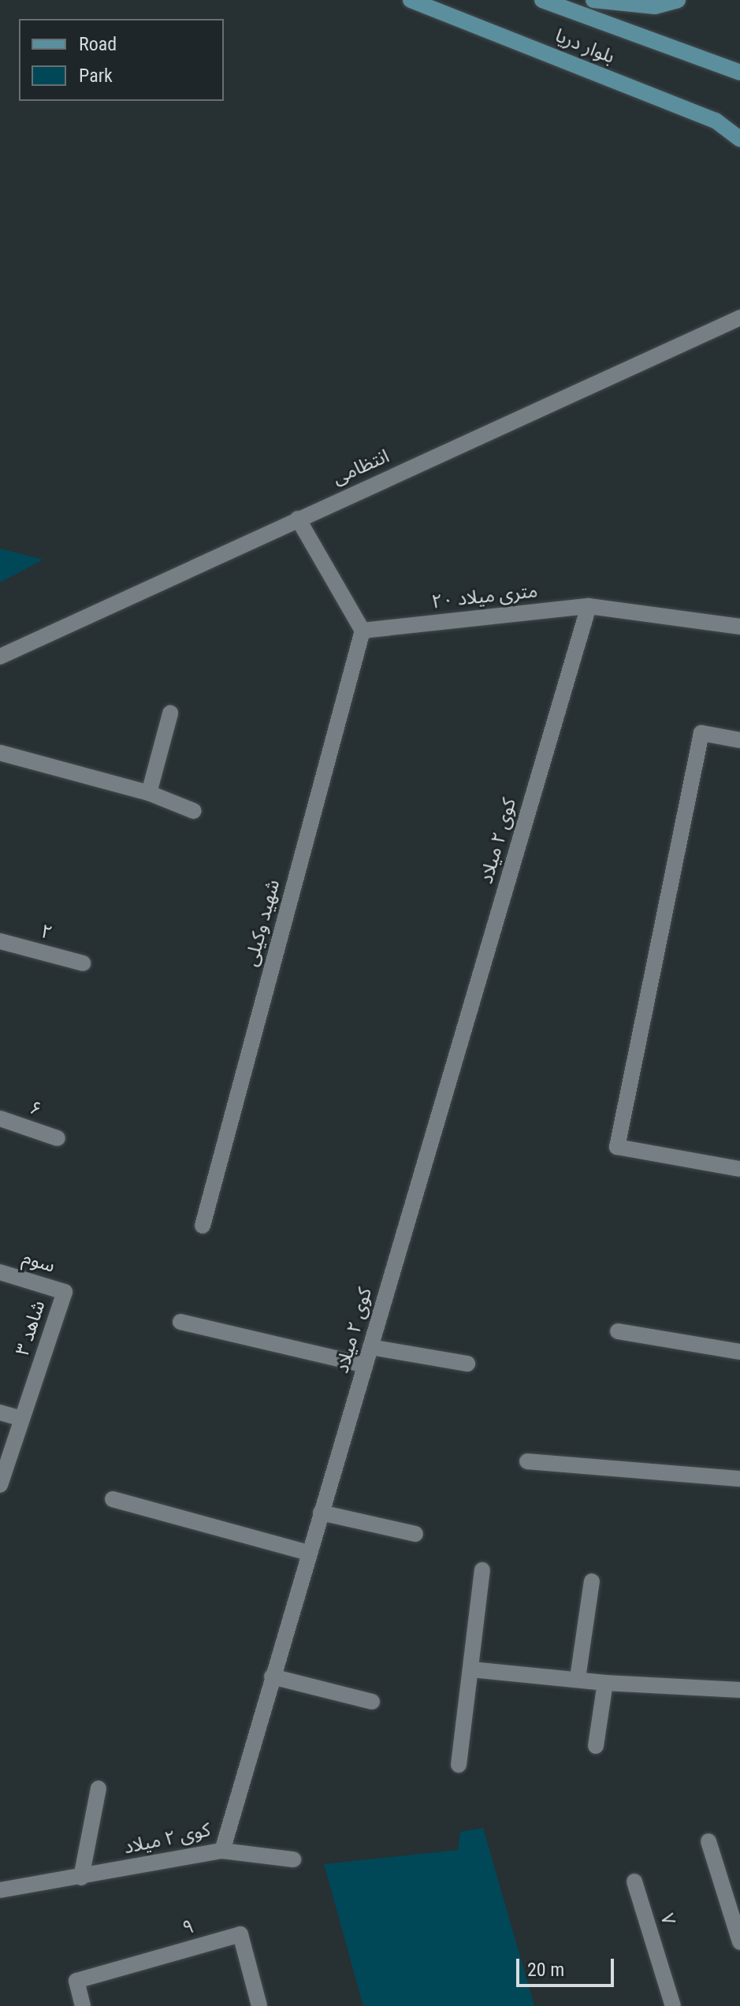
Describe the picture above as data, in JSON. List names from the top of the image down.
{
  "streets": {
    "main road": ["بلوار دریا"],
    "street": [
      "انتظامی",
      "۲۰ متری میلاد",
      "کوی ۲ میلاد",
      "شهید وکیلی",
      "۲",
      "۶",
      "سوم",
      "شاهد ۳",
      "۷",
      "۹"
    ]
  },
  "crossings": [
    ["۲۰ متری میلاد", "کوی ۲ میلاد"],
    ["۲۰ متری میلاد", "شهید وکیلی"],
    ["سوم", "شاهد ۳"]
  ],
  "legend": ["Road", "Park"],
  "scale_bar": "20 m"
}
